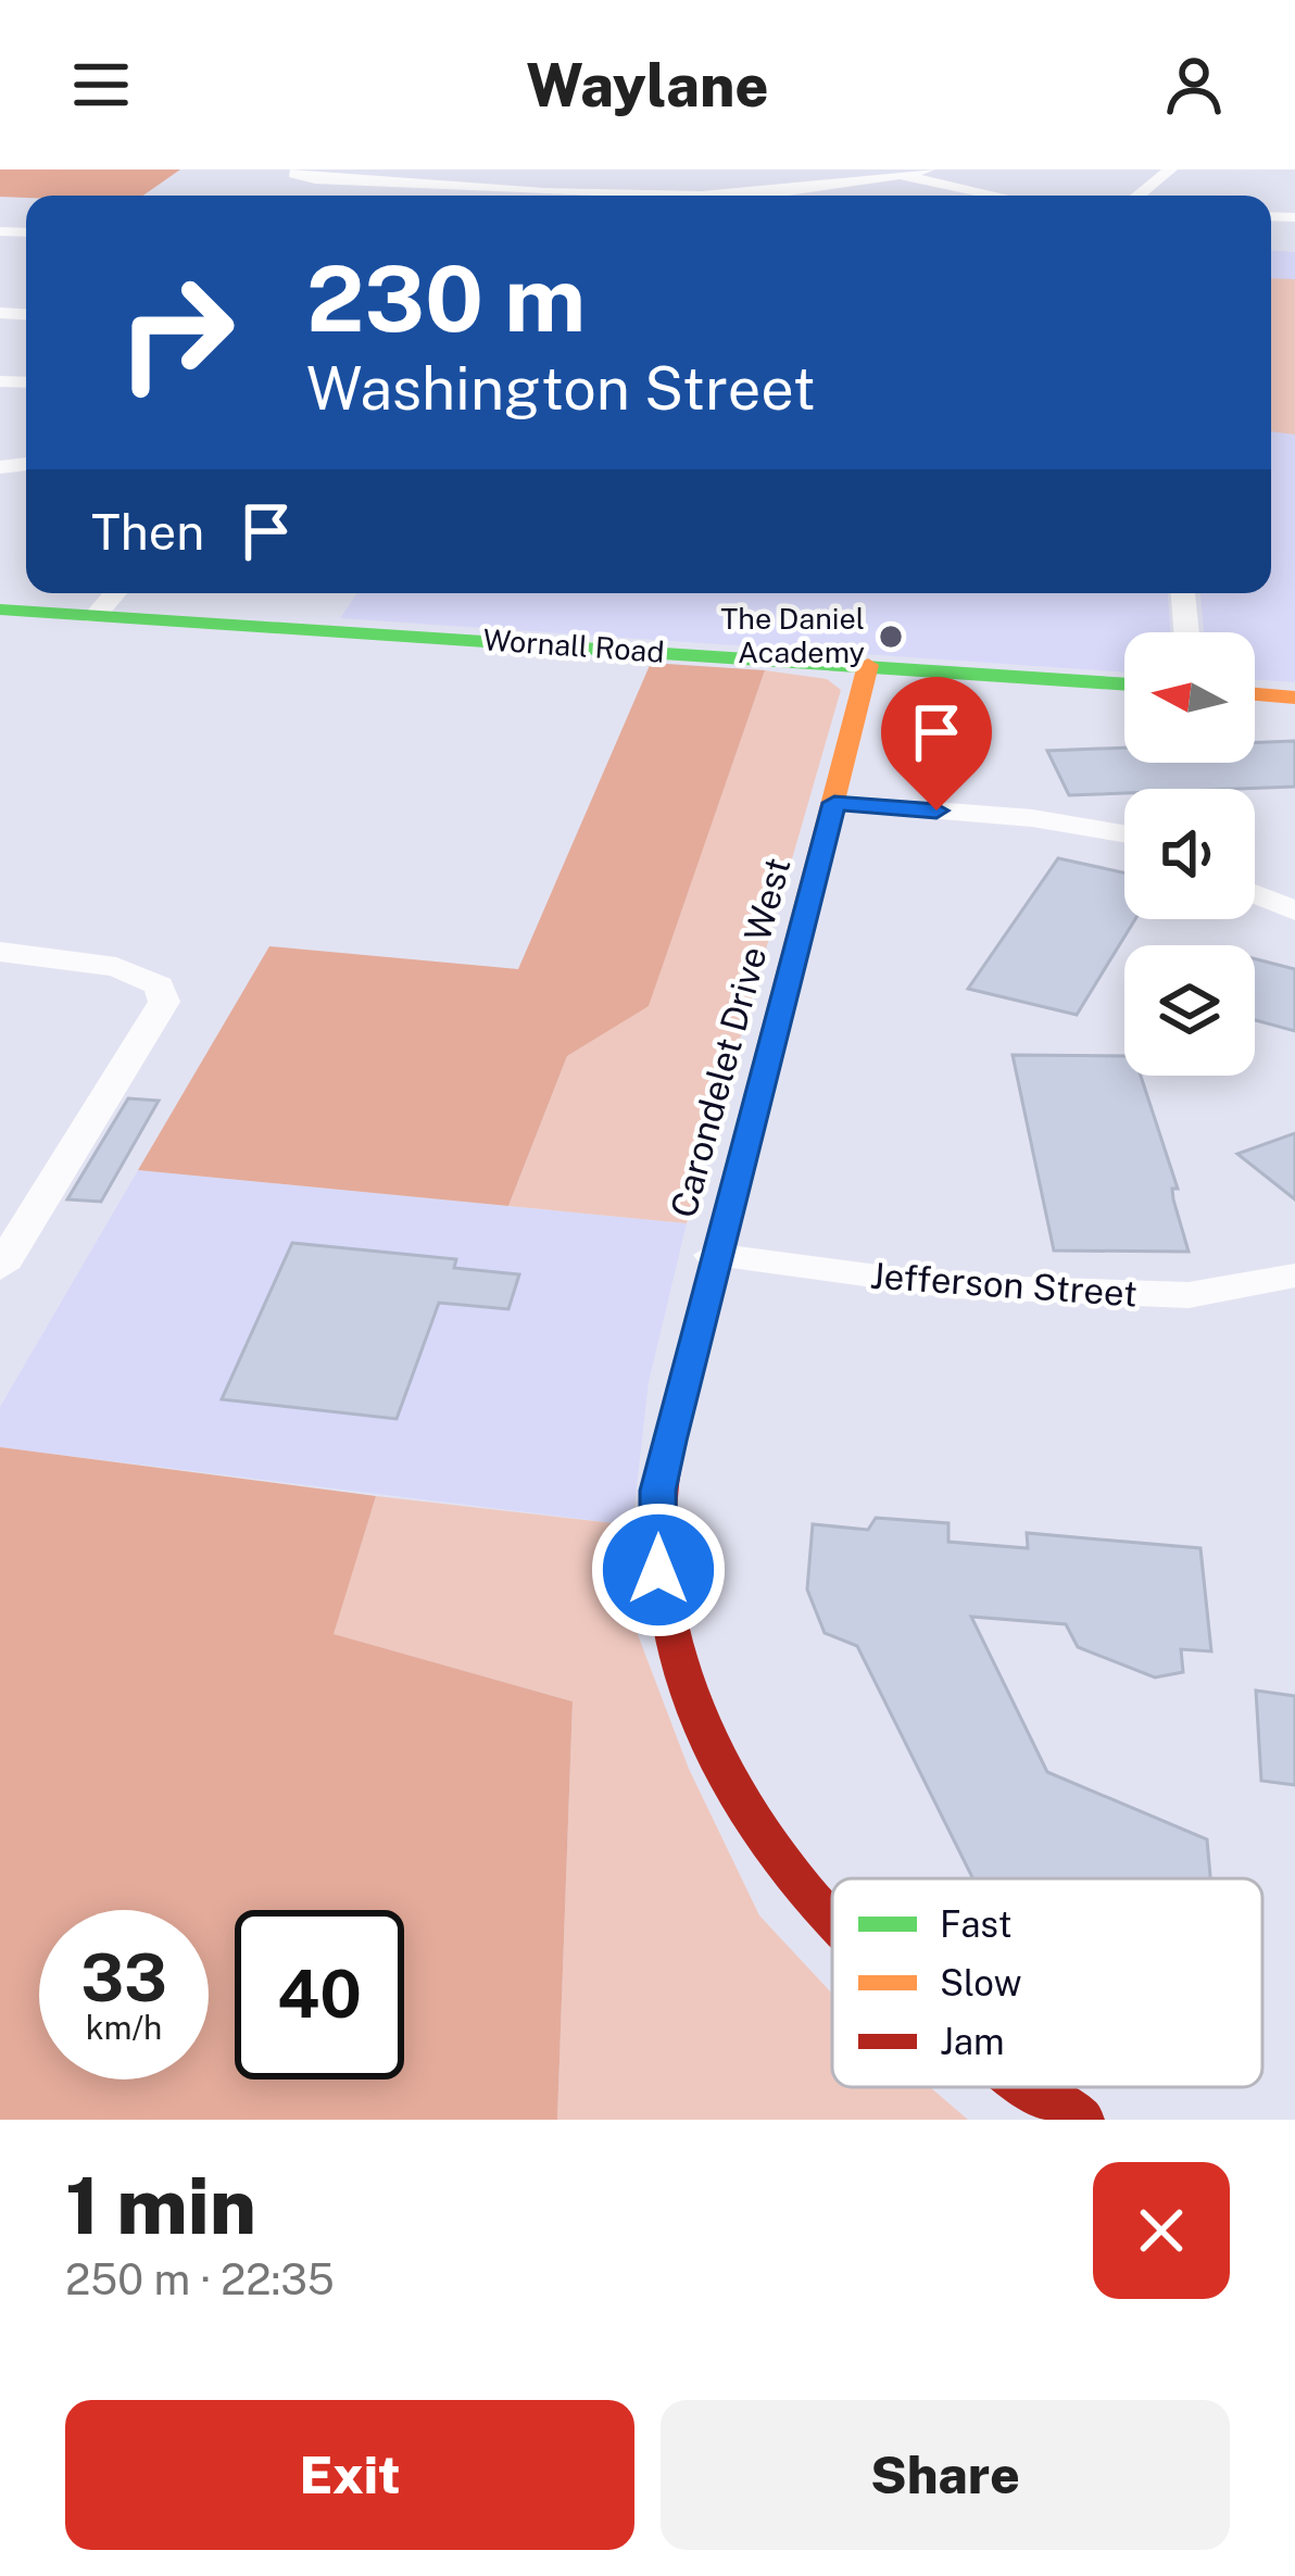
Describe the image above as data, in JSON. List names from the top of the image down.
{
  "streets": {
    "street": ["Wornall Road", "Carondelet Drive West", "Jefferson Street"]
  },
  "crossings": [
    ["Wornall Road", "Carondelet Drive West"],
    ["Carondelet Drive West", "Jefferson Street"]
  ],
  "places": ["The Daniel Academy"],
  "legend": ["Fast", "Slow", "Jam"],
  "north": "left",
  "page": {
    "header": "Waylane",
    "turn": ["230 m", "Washington Street"],
    "then": "Then",
    "speed": "33 km/h",
    "limit": "40",
    "heading": ["1 min", "250 m · 22:35"],
    "buttons": ["Exit", "Share"]
  }
}
